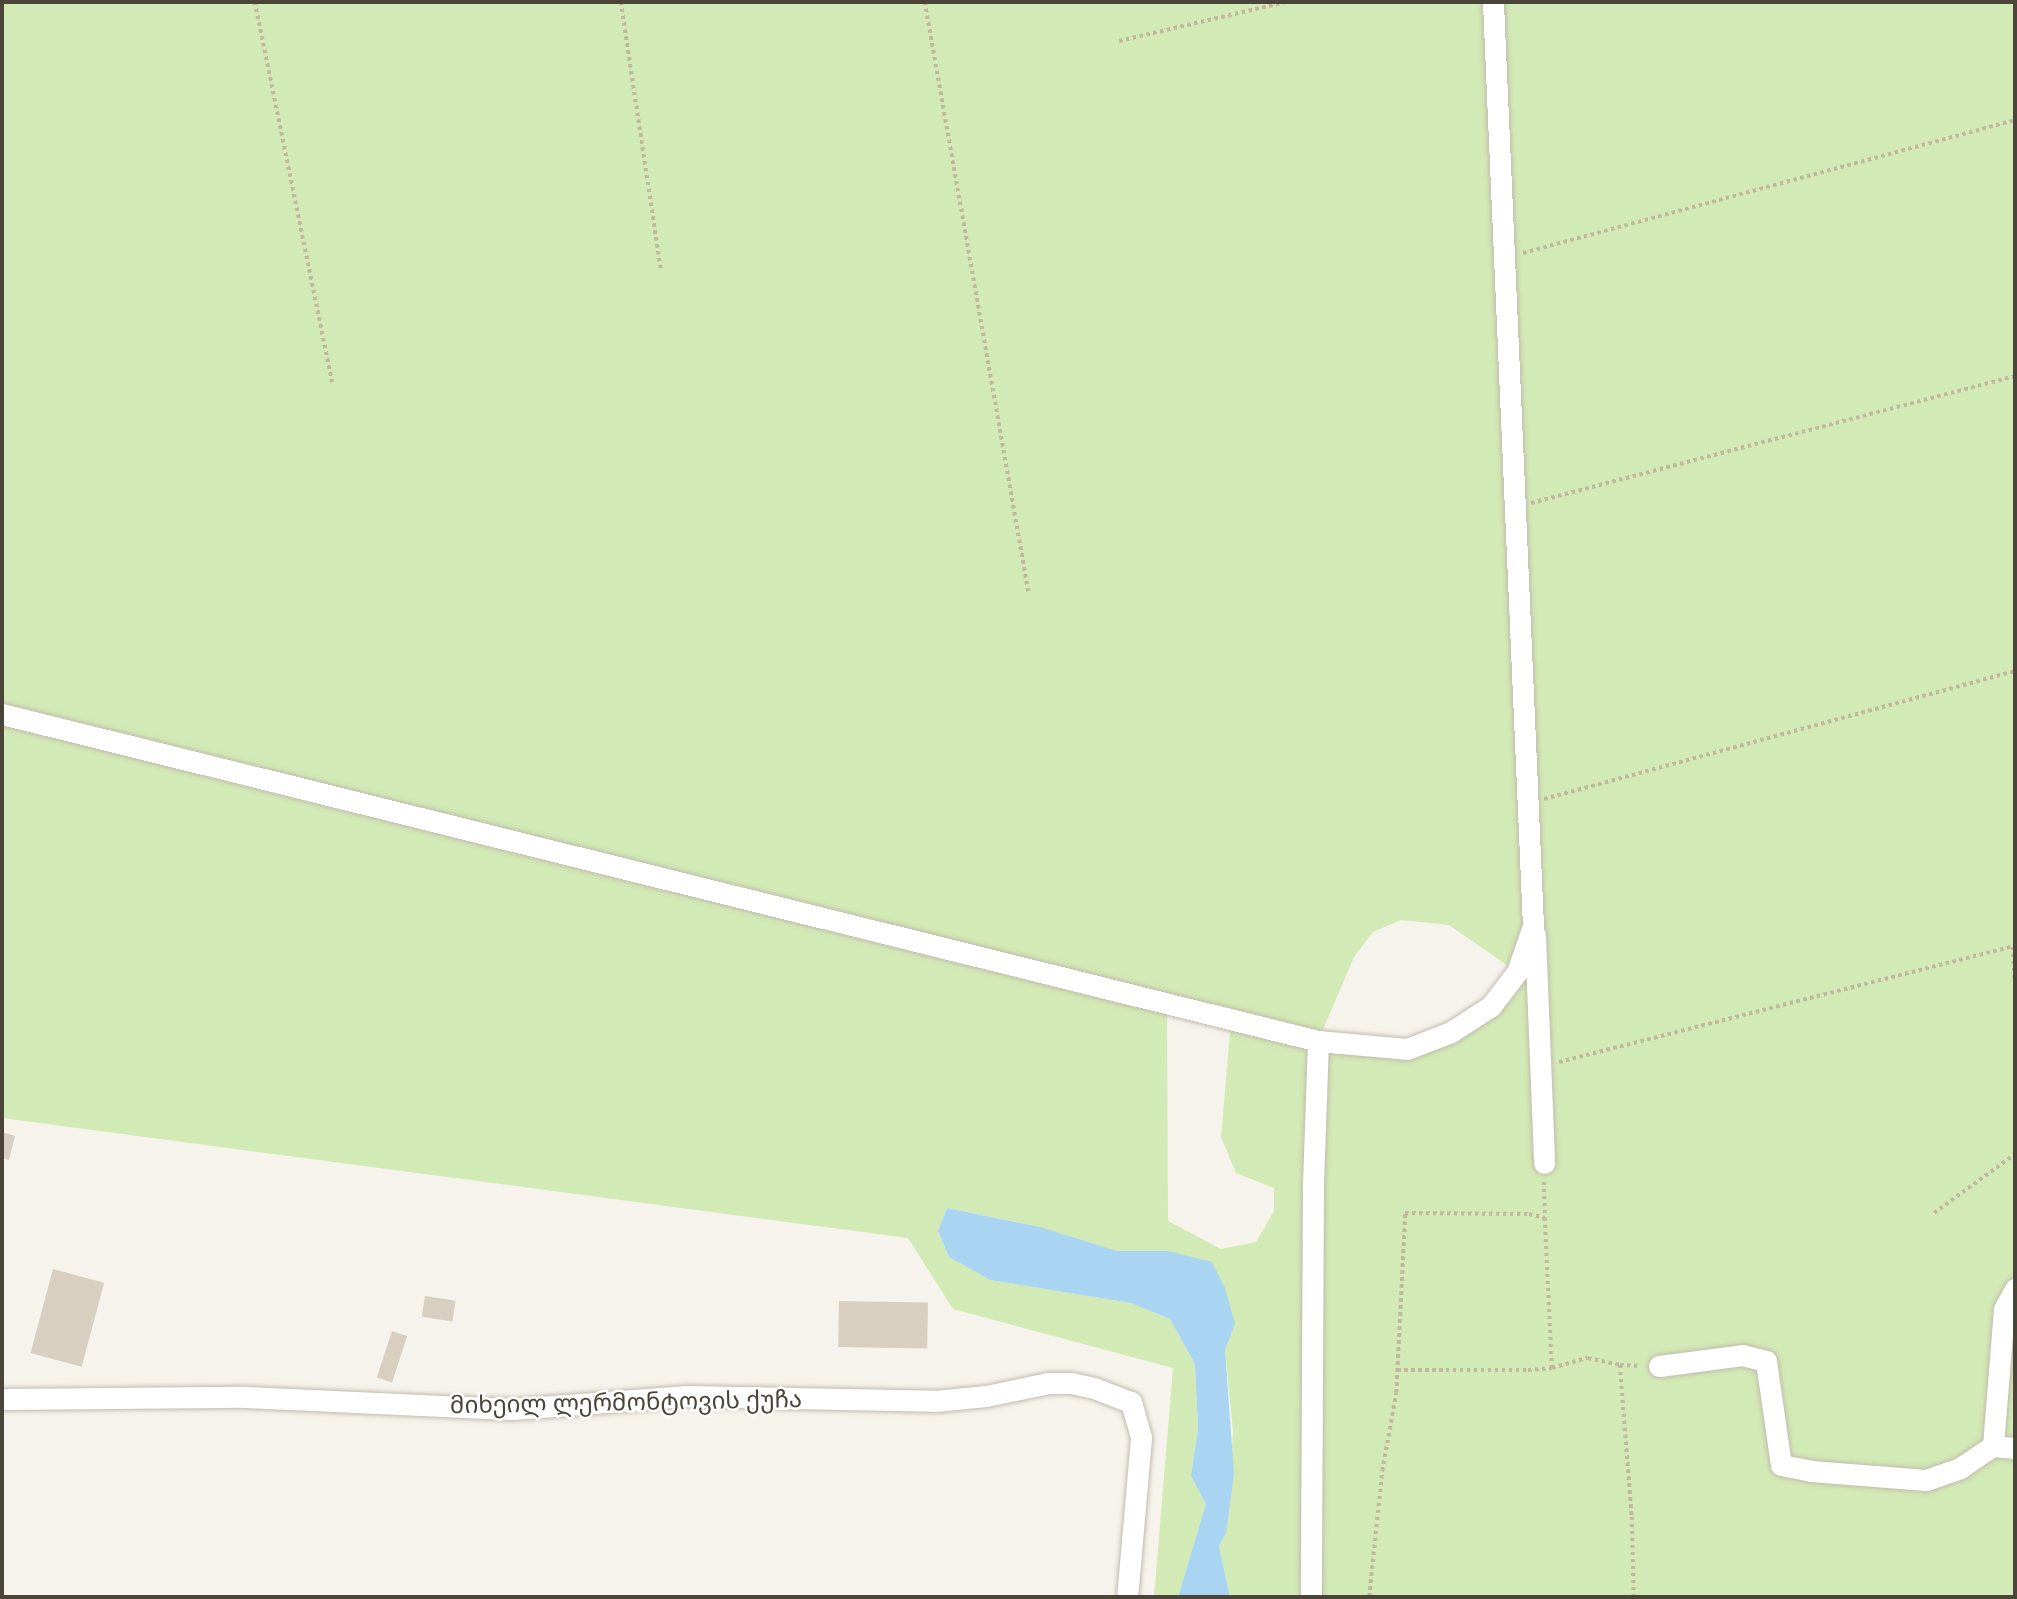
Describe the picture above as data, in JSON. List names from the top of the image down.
{
  "streets": {
    "street": ["მიხეილ ლერმონტოვის ქუჩა"]
  }
}
